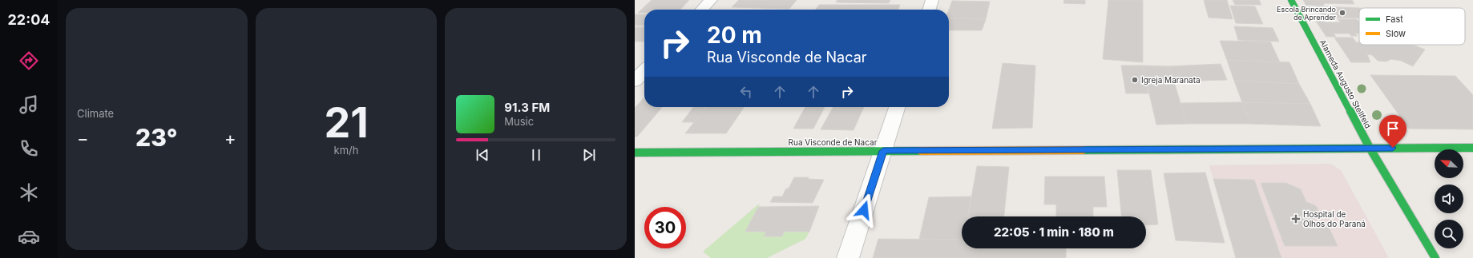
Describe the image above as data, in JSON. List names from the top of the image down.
{
  "streets": {
    "street": ["Alameda Augusto Stellfeld", "Rua Visconde de Nacar"]
  },
  "crossings": [
    ["Alameda Augusto Stellfeld", "Rua Visconde de Nacar"]
  ],
  "places": {
    "other": ["Escola Brincando de Aprender", "Igreja Maranata"],
    "health": ["Hospital de Olhos do Paraná"]
  },
  "legend": ["Fast", "Slow"],
  "north": "top left",
  "page": {
    "tabs": "22:04",
    "tile": [
      "Climate",
      ["21", "km/h"]
    ],
    "turn": ["20 m", "Rua Visconde de Nacar"],
    "song": ["91.3 FM", "Music"],
    "heat": ["−", "23°", "+"],
    "limit": "30",
    "trip": "22:05 · 1 min · 180 m"
  }
}
